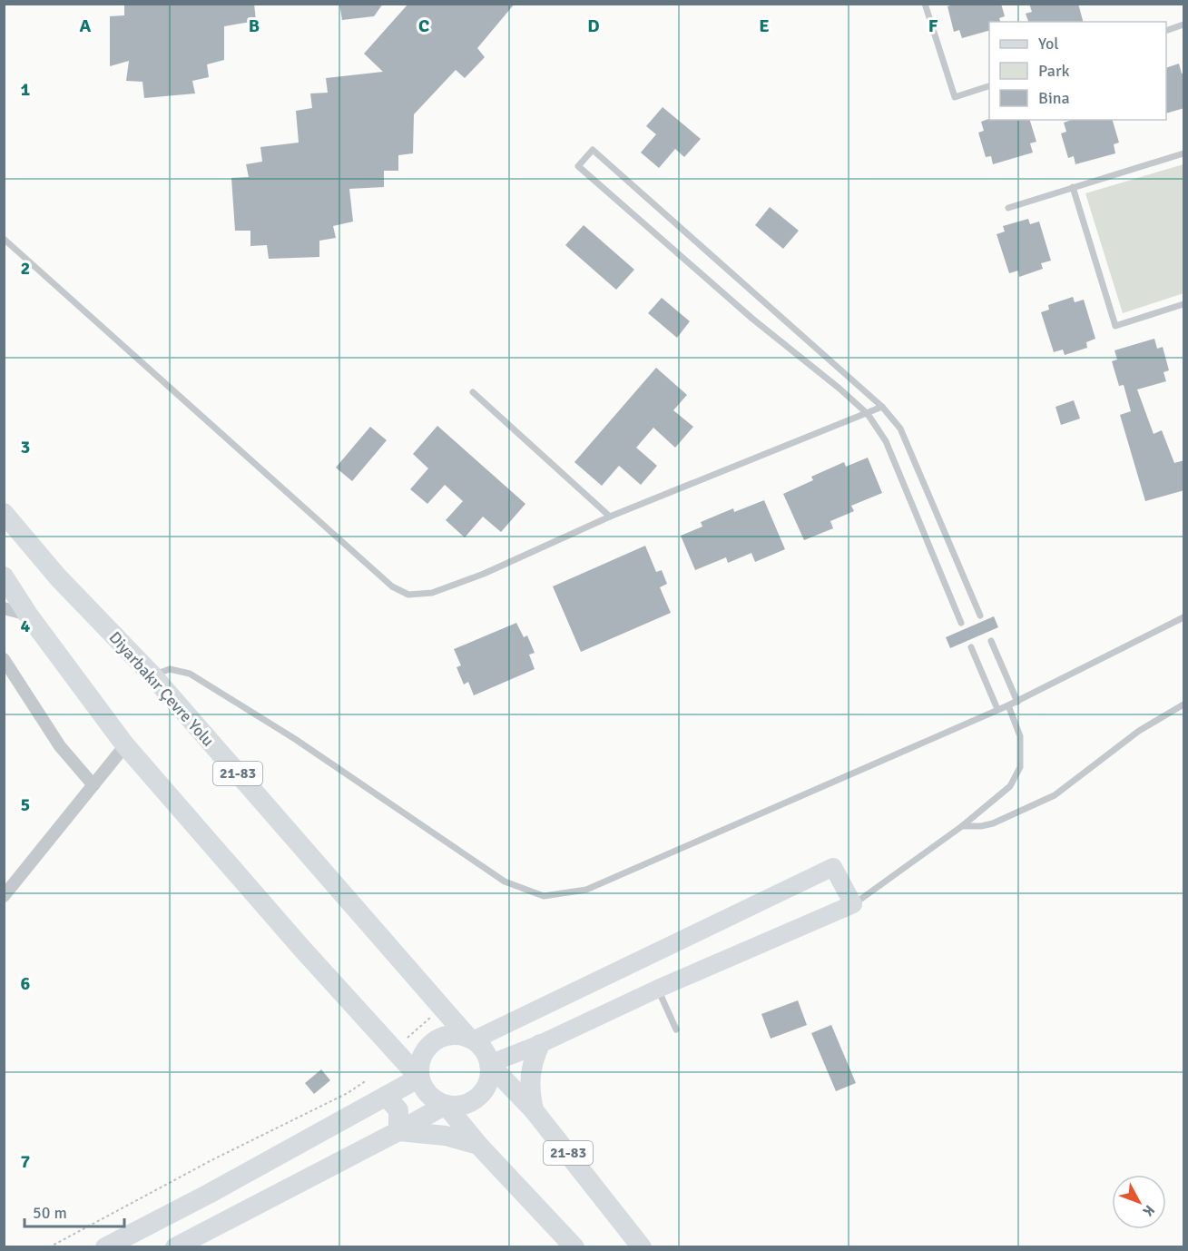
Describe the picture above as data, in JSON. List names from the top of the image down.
{
  "streets": {
    "main road": ["Diyarbakır Çevre Yolu", "21-83"]
  },
  "crossings": [
    ["Diyarbakır Çevre Yolu", "21-83"]
  ],
  "legend": ["Yol", "Park", "Bina"],
  "scale_bar": "50 m",
  "north": "bottom right",
  "grid": {
    "columns": [
      "A",
      "B",
      "C",
      "D",
      "E",
      "F"
    ],
    "rows": [
      "1",
      "2",
      "3",
      "4",
      "5",
      "6",
      "7"
    ]
  }
}
